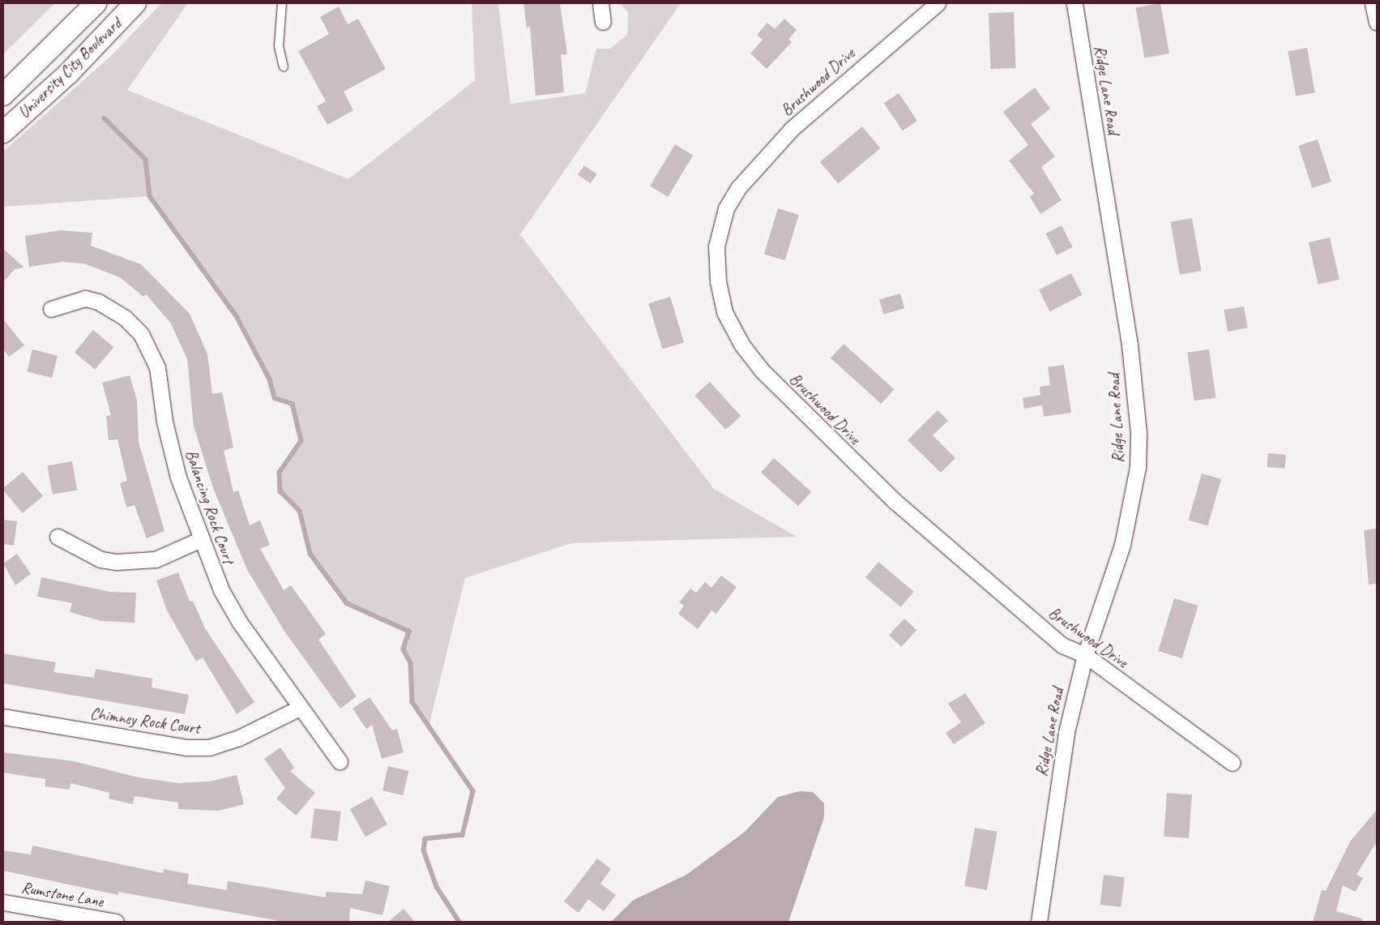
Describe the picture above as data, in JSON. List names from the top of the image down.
{
  "streets": {
    "main road": ["University City Boulevard"],
    "street": [
      "Brushwood Drive",
      "Ridge Lane Road",
      "Balancing Rock Court",
      "Chimney Rock Court",
      "Rumstone Lane"
    ]
  },
  "crossings": [
    ["Brushwood Drive", "Ridge Lane Road"],
    ["Balancing Rock Court", "Chimney Rock Court"]
  ]
}
